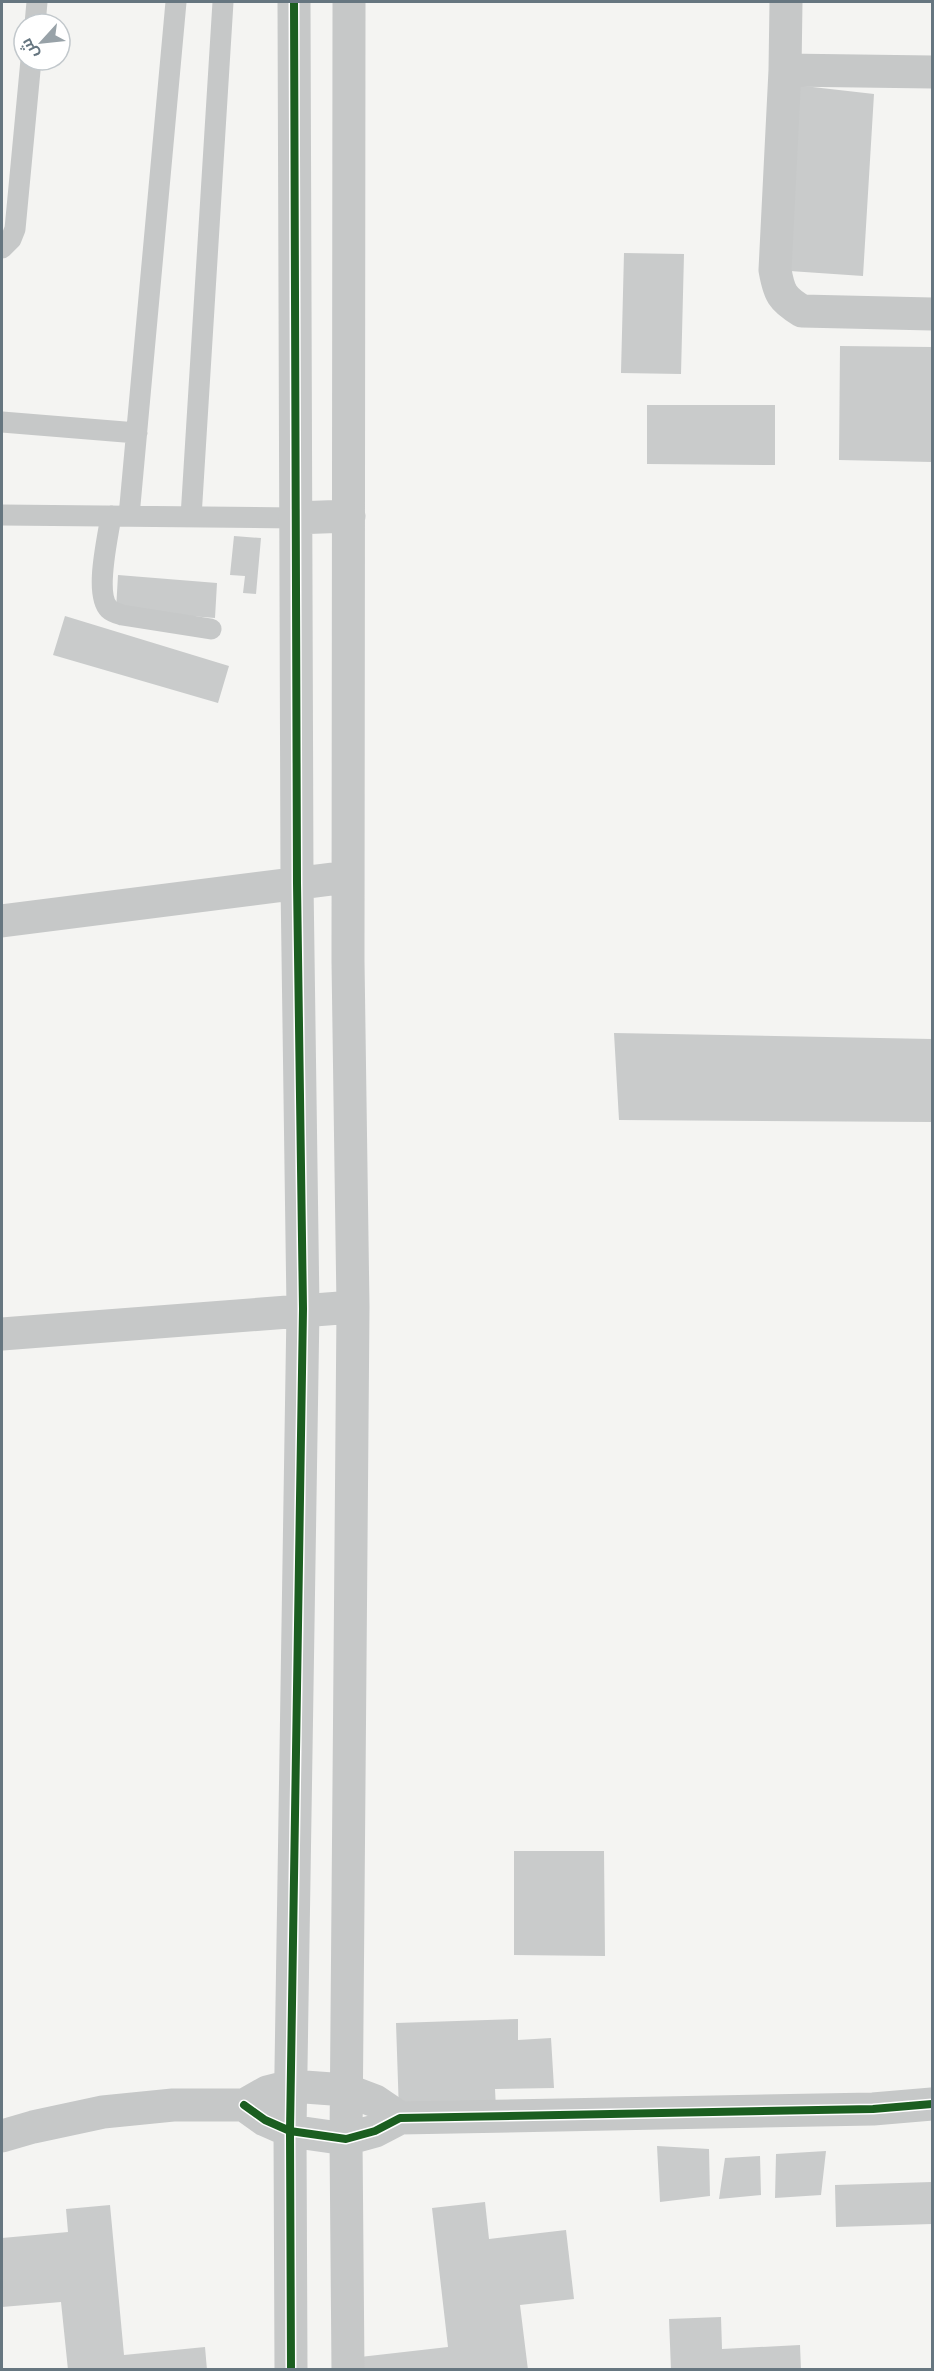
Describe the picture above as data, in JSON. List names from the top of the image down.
{
  "north": "bottom left"
}
